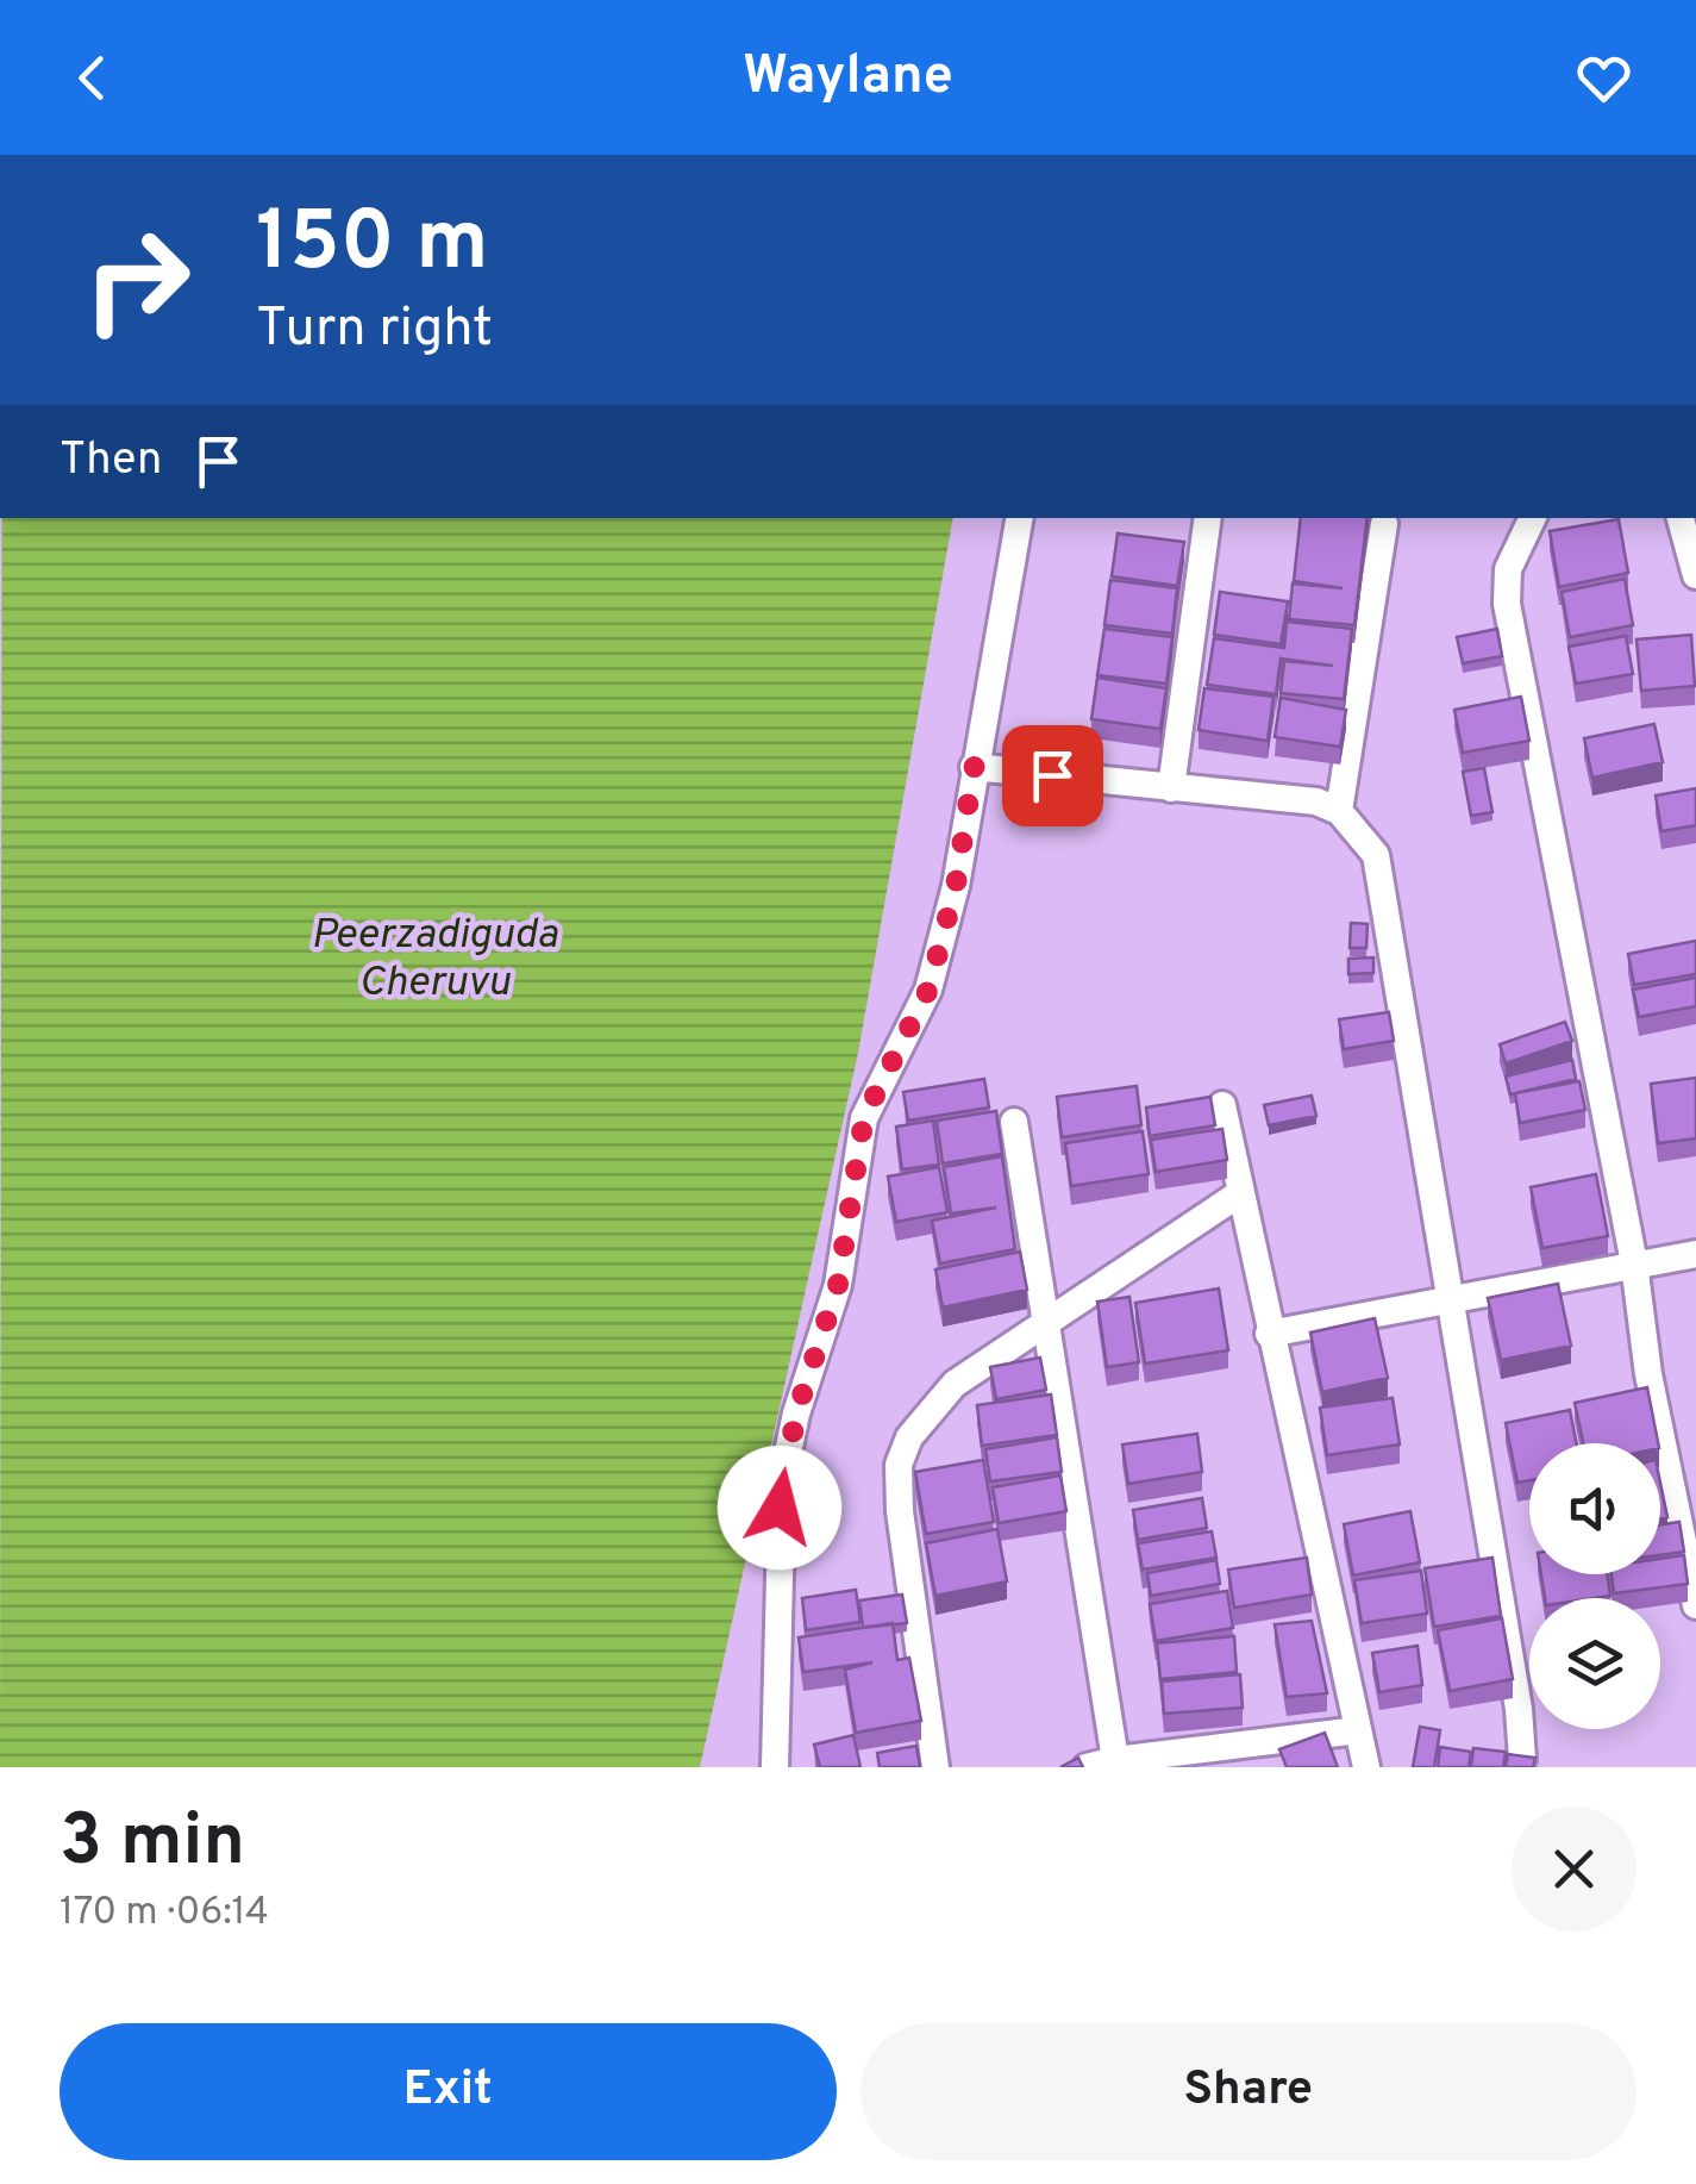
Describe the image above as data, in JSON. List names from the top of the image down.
{
  "water": ["Peerzadiguda Cheruvu"],
  "page": {
    "header": "Waylane",
    "turn": ["150 m", "Turn right"],
    "then": "Then",
    "heading": ["3 min", "170 m · 06:14"],
    "buttons": ["Exit", "Share"]
  }
}
